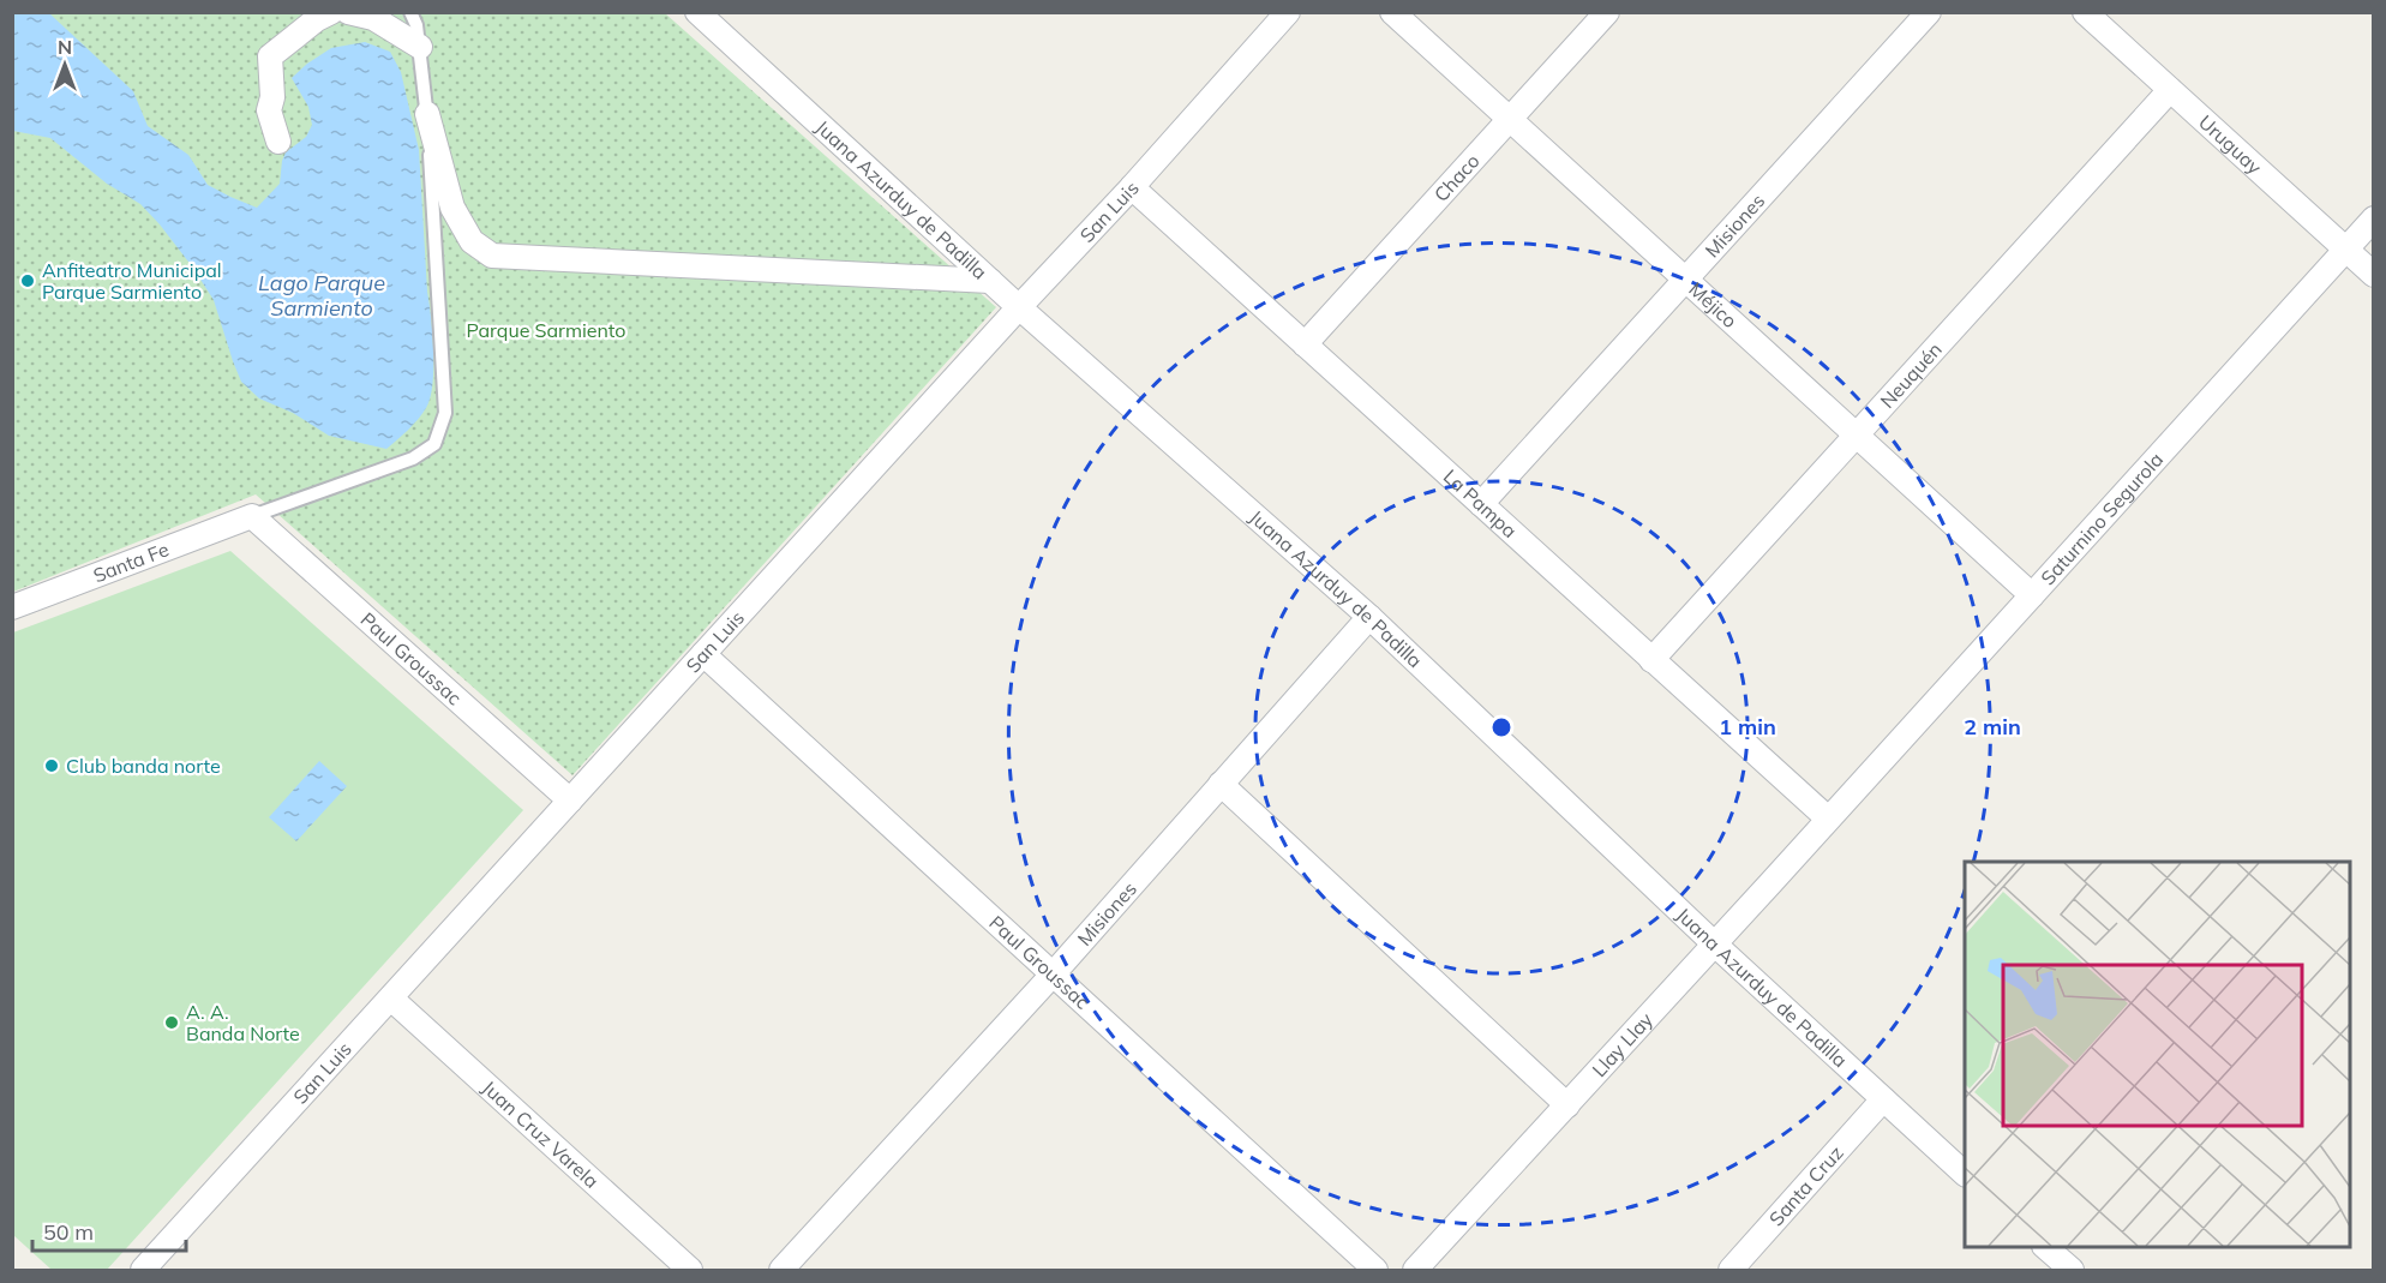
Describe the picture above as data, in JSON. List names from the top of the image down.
{
  "streets": {
    "street": [
      "Uruguay",
      "Chaco",
      "Juana Azurduy de Padilla",
      "San Luis",
      "Misiones",
      "Méjico",
      "Neuquén",
      "La Pampa",
      "Saturnino Segurola",
      "Santa Fe",
      "Paul Groussac",
      "Llay Llay",
      "Juan Cruz Varela",
      "Santa Cruz"
    ]
  },
  "crossings": [
    ["Uruguay", "Neuquén"],
    ["Uruguay", "Saturnino Segurola"],
    ["Chaco", "Méjico"],
    ["Chaco", "La Pampa"],
    ["Juana Azurduy de Padilla", "San Luis"],
    ["Juana Azurduy de Padilla", "Misiones"],
    ["Juana Azurduy de Padilla", "Llay Llay"],
    ["Juana Azurduy de Padilla", "Santa Cruz"],
    ["San Luis", "La Pampa"],
    ["San Luis", "Paul Groussac"],
    ["San Luis", "Juan Cruz Varela"],
    ["Misiones", "Méjico"],
    ["Misiones", "La Pampa"],
    ["Misiones", "Paul Groussac"],
    ["Méjico", "Neuquén"],
    ["Méjico", "Saturnino Segurola"],
    ["Neuquén", "La Pampa"],
    ["La Pampa", "Saturnino Segurola"],
    ["La Pampa", "Llay Llay"],
    ["Saturnino Segurola", "Llay Llay"],
    ["Santa Fe", "Paul Groussac"]
  ],
  "water": ["Lago Parque Sarmiento"],
  "parks": ["Parque Sarmiento"],
  "places": ["Anfiteatro Municipal Parque Sarmiento", "Club banda norte", "A. A. Banda Norte"],
  "scale_bar": "50 m",
  "north": "top",
  "rings": ["1 min", "2 min"]
}
